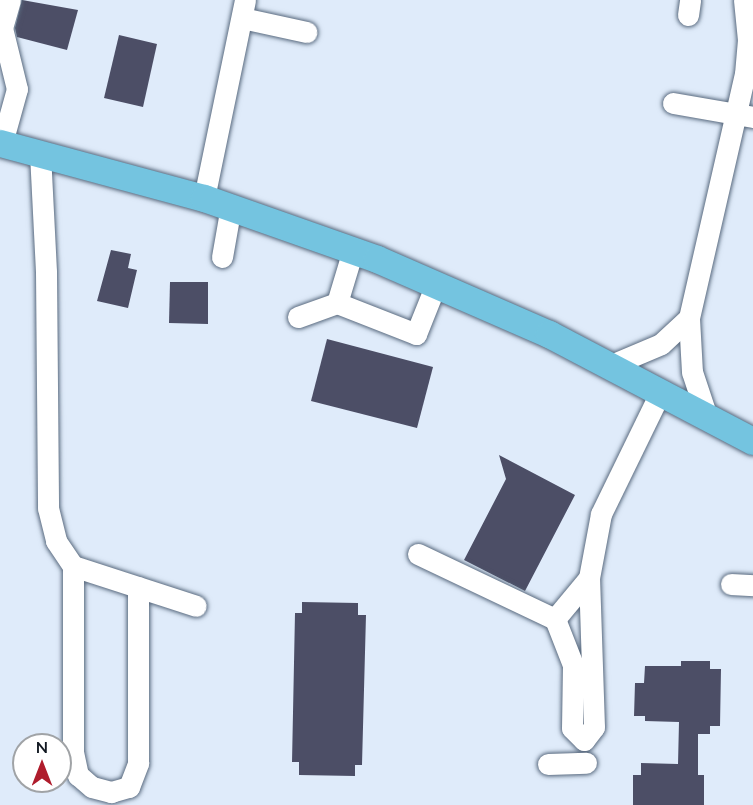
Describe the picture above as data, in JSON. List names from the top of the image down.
{
  "north": "top"
}
